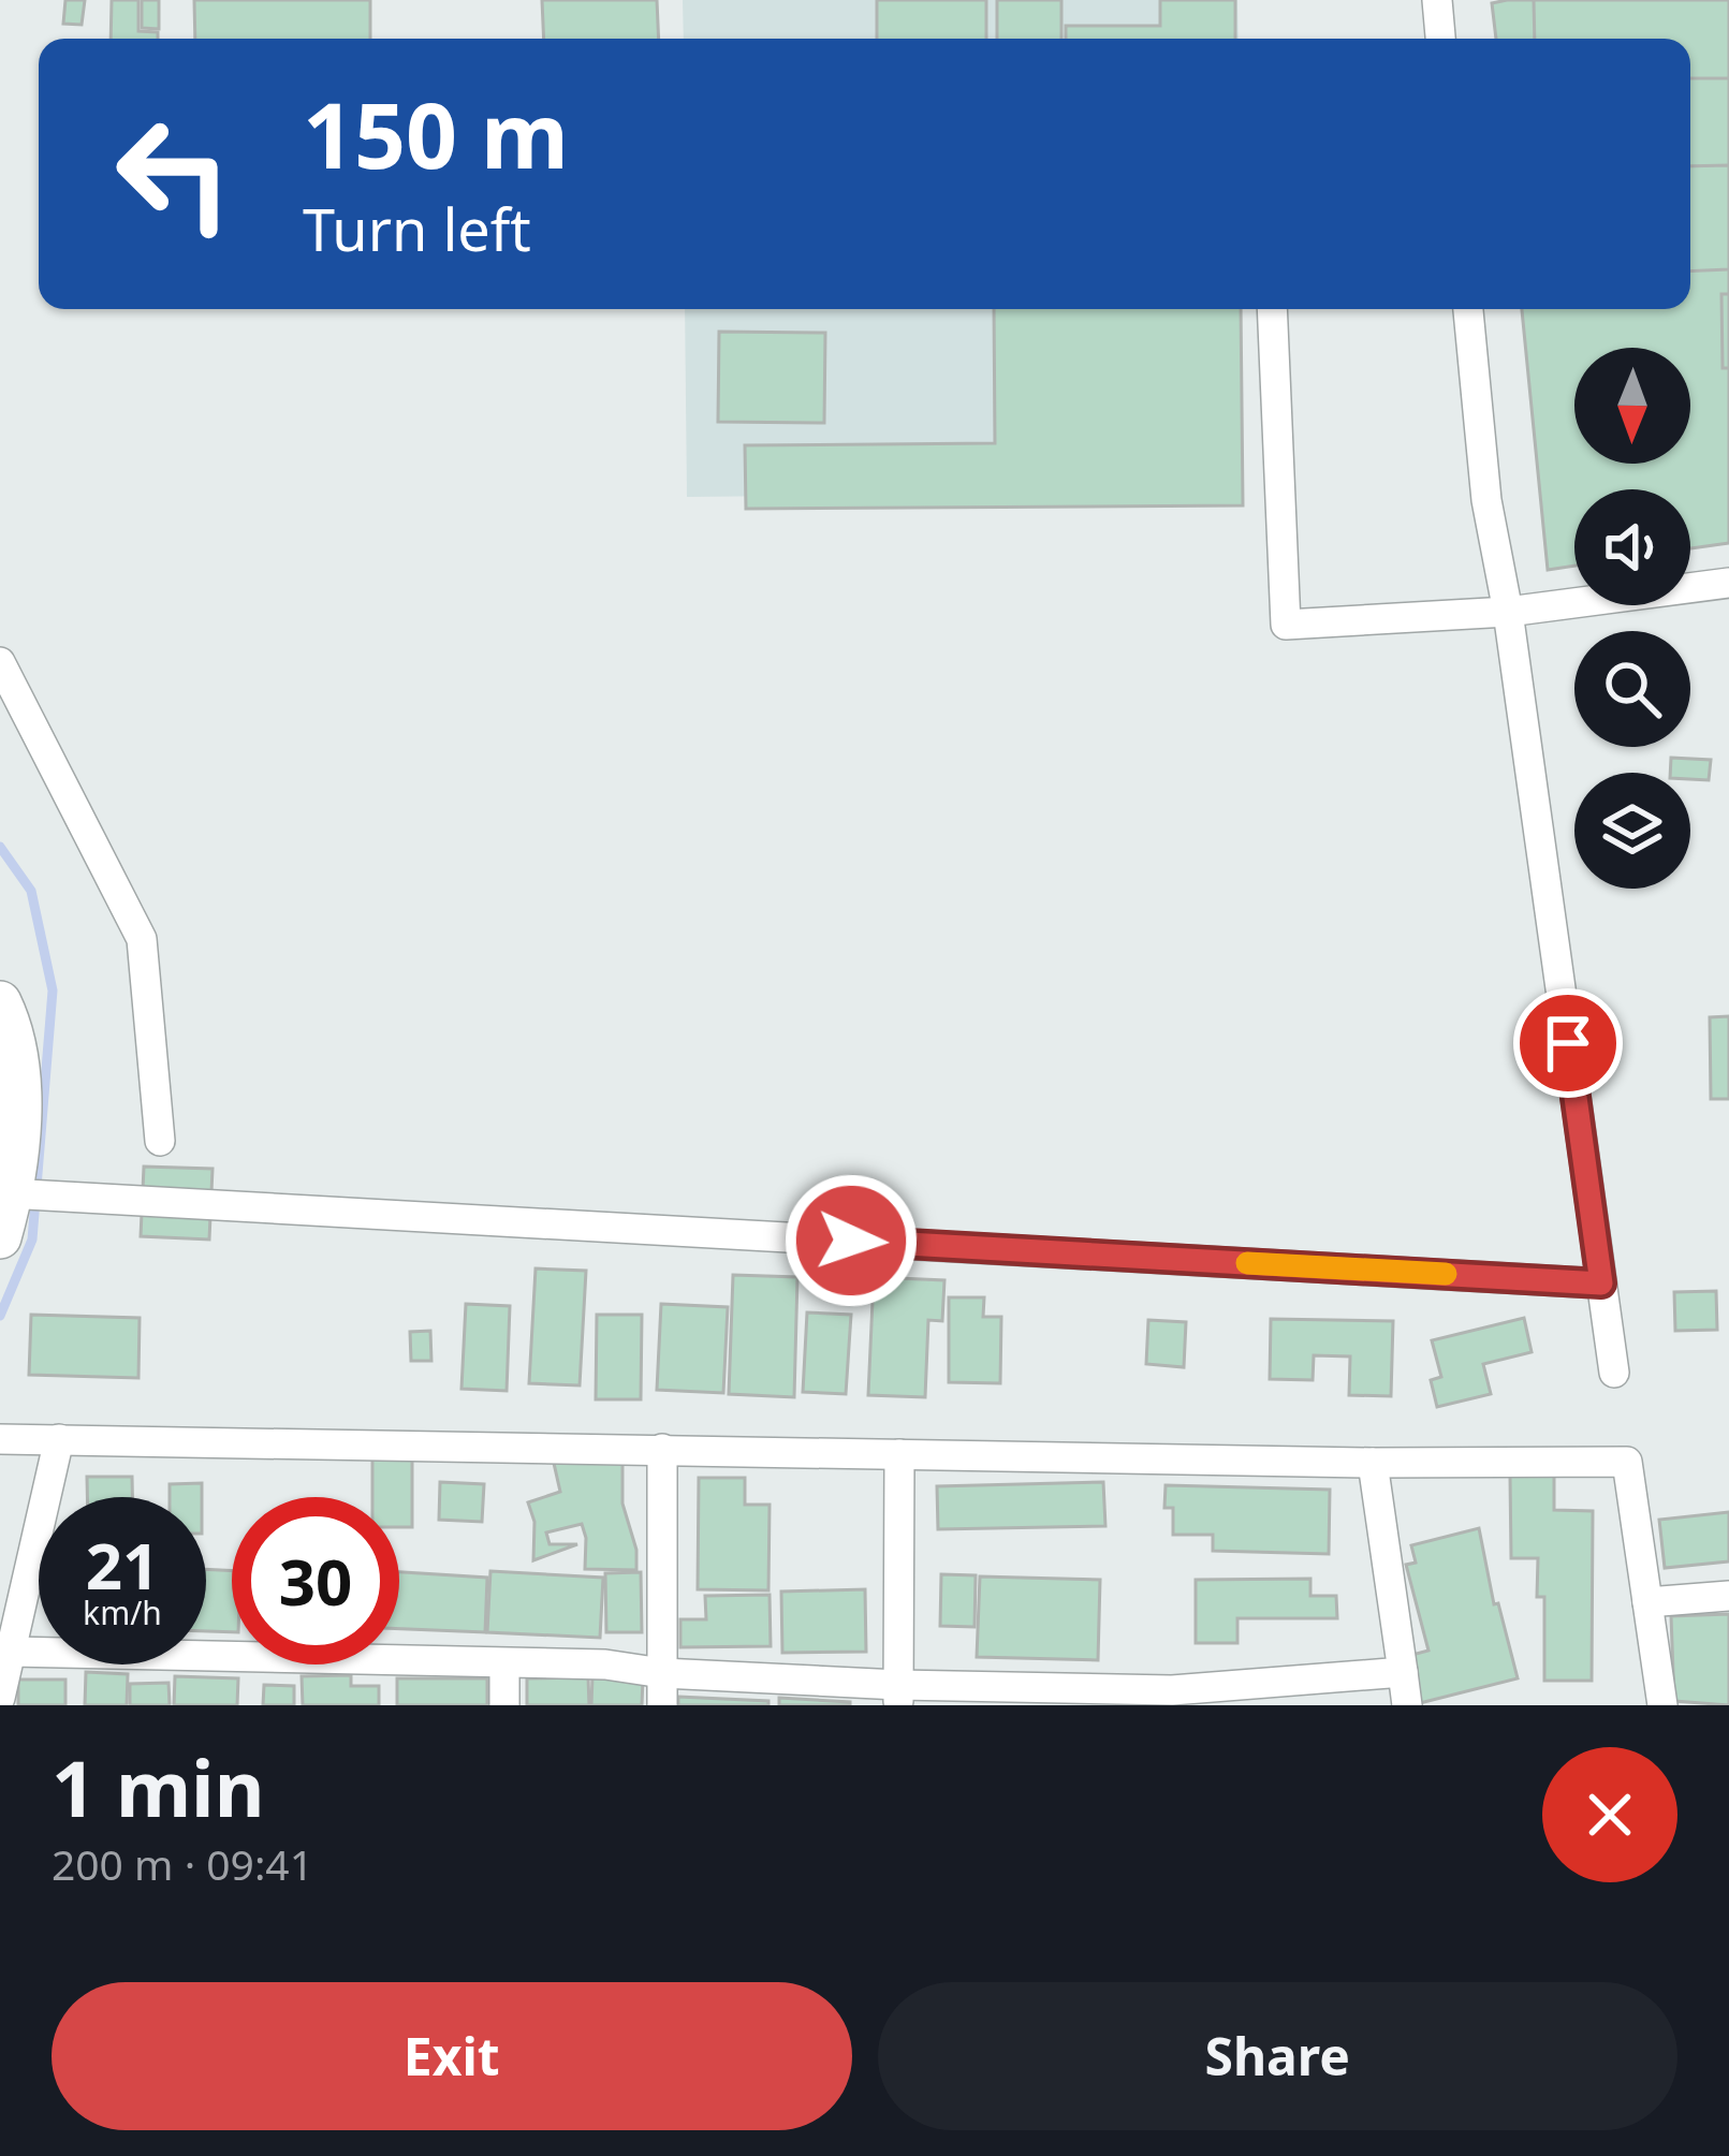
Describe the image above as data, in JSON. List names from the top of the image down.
{
  "north": "bottom",
  "page": {
    "turn": ["150 m", "Turn left"],
    "speed": "21 km/h",
    "limit": "30",
    "heading": ["1 min", "200 m · 09:41"],
    "buttons": ["Exit", "Share"]
  }
}
